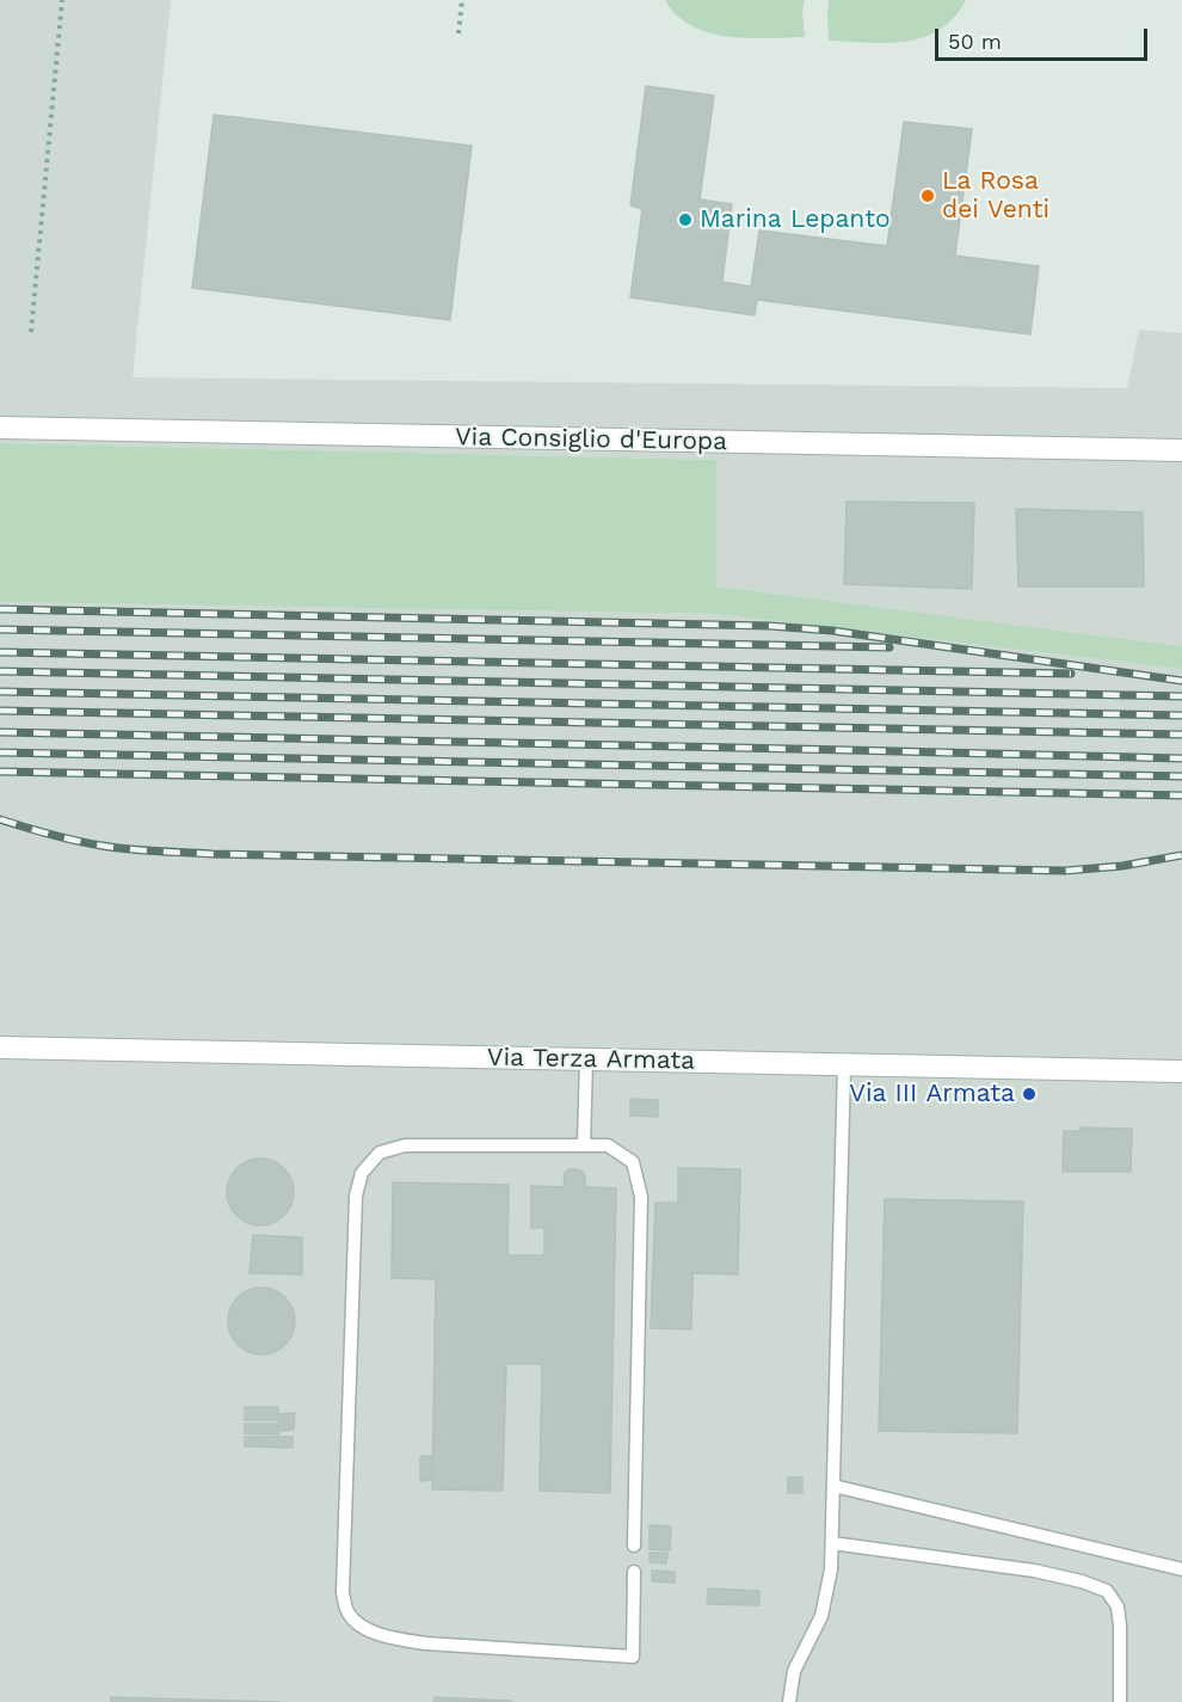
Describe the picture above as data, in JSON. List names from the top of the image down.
{
  "streets": {
    "street": ["Via Consiglio d'Europa", "Via Terza Armata"]
  },
  "places": ["La Rosa dei Venti", "Marina Lepanto", "Via III Armata"],
  "scale_bar": "50 m"
}
